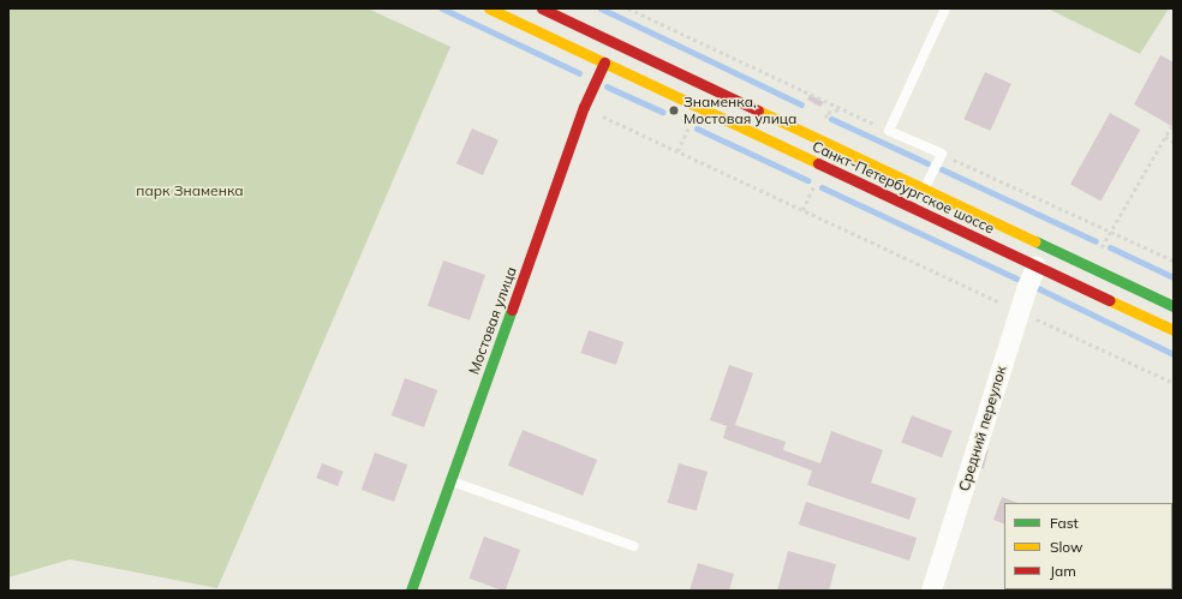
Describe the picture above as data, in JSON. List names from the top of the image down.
{
  "streets": {
    "main road": ["Санкт-Петербургское шоссе", "Мостовая улица"],
    "street": ["Средний переулок"]
  },
  "crossings": [
    ["Санкт-Петербургское шоссе", "Мостовая улица"],
    ["Санкт-Петербургское шоссе", "Средний переулок"]
  ],
  "parks": ["парк Знаменка"],
  "places": ["Знаменка, Мостовая улица"],
  "legend": ["Fast", "Slow", "Jam"]
}
